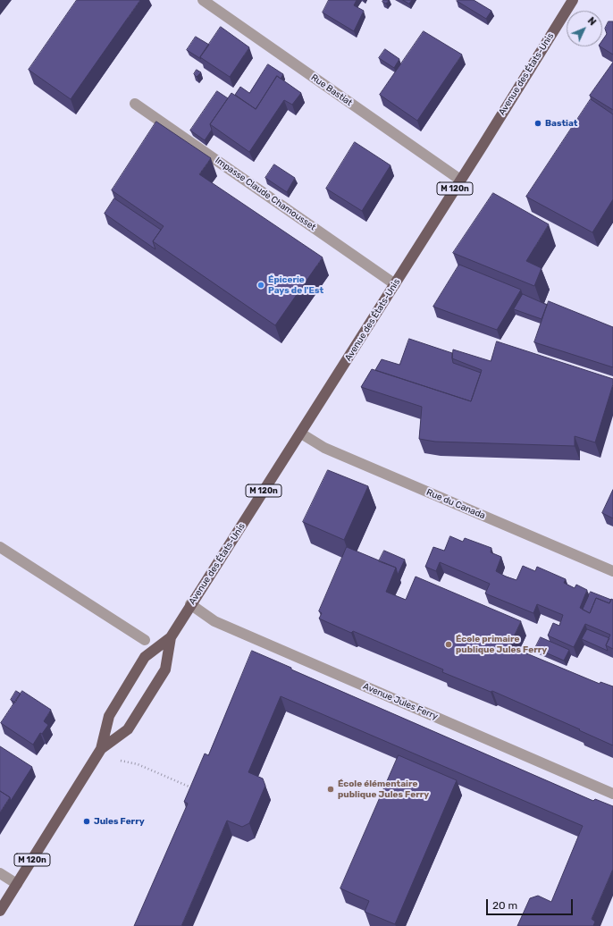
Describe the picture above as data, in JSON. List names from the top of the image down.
{
  "streets": {
    "main road": ["Avenue des États-Unis", "M 120n"],
    "street": [
      "Rue Bastiat",
      "Impasse Claude Chamousset",
      "Rue du Canada",
      "Avenue Jules Ferry"
    ]
  },
  "crossings": [
    ["Avenue des États-Unis", "Rue Bastiat"],
    ["Avenue des États-Unis", "Impasse Claude Chamousset"],
    ["Avenue des États-Unis", "Rue du Canada"],
    ["Avenue des États-Unis", "Avenue Jules Ferry"]
  ],
  "places": [
    "Bastiat",
    "Épicerie Pays de l'Est",
    "École primaire publique Jules Ferry",
    "École élémentaire publique Jules Ferry",
    "Jules Ferry"
  ],
  "scale_bar": "20 m",
  "north": "top right"
}
